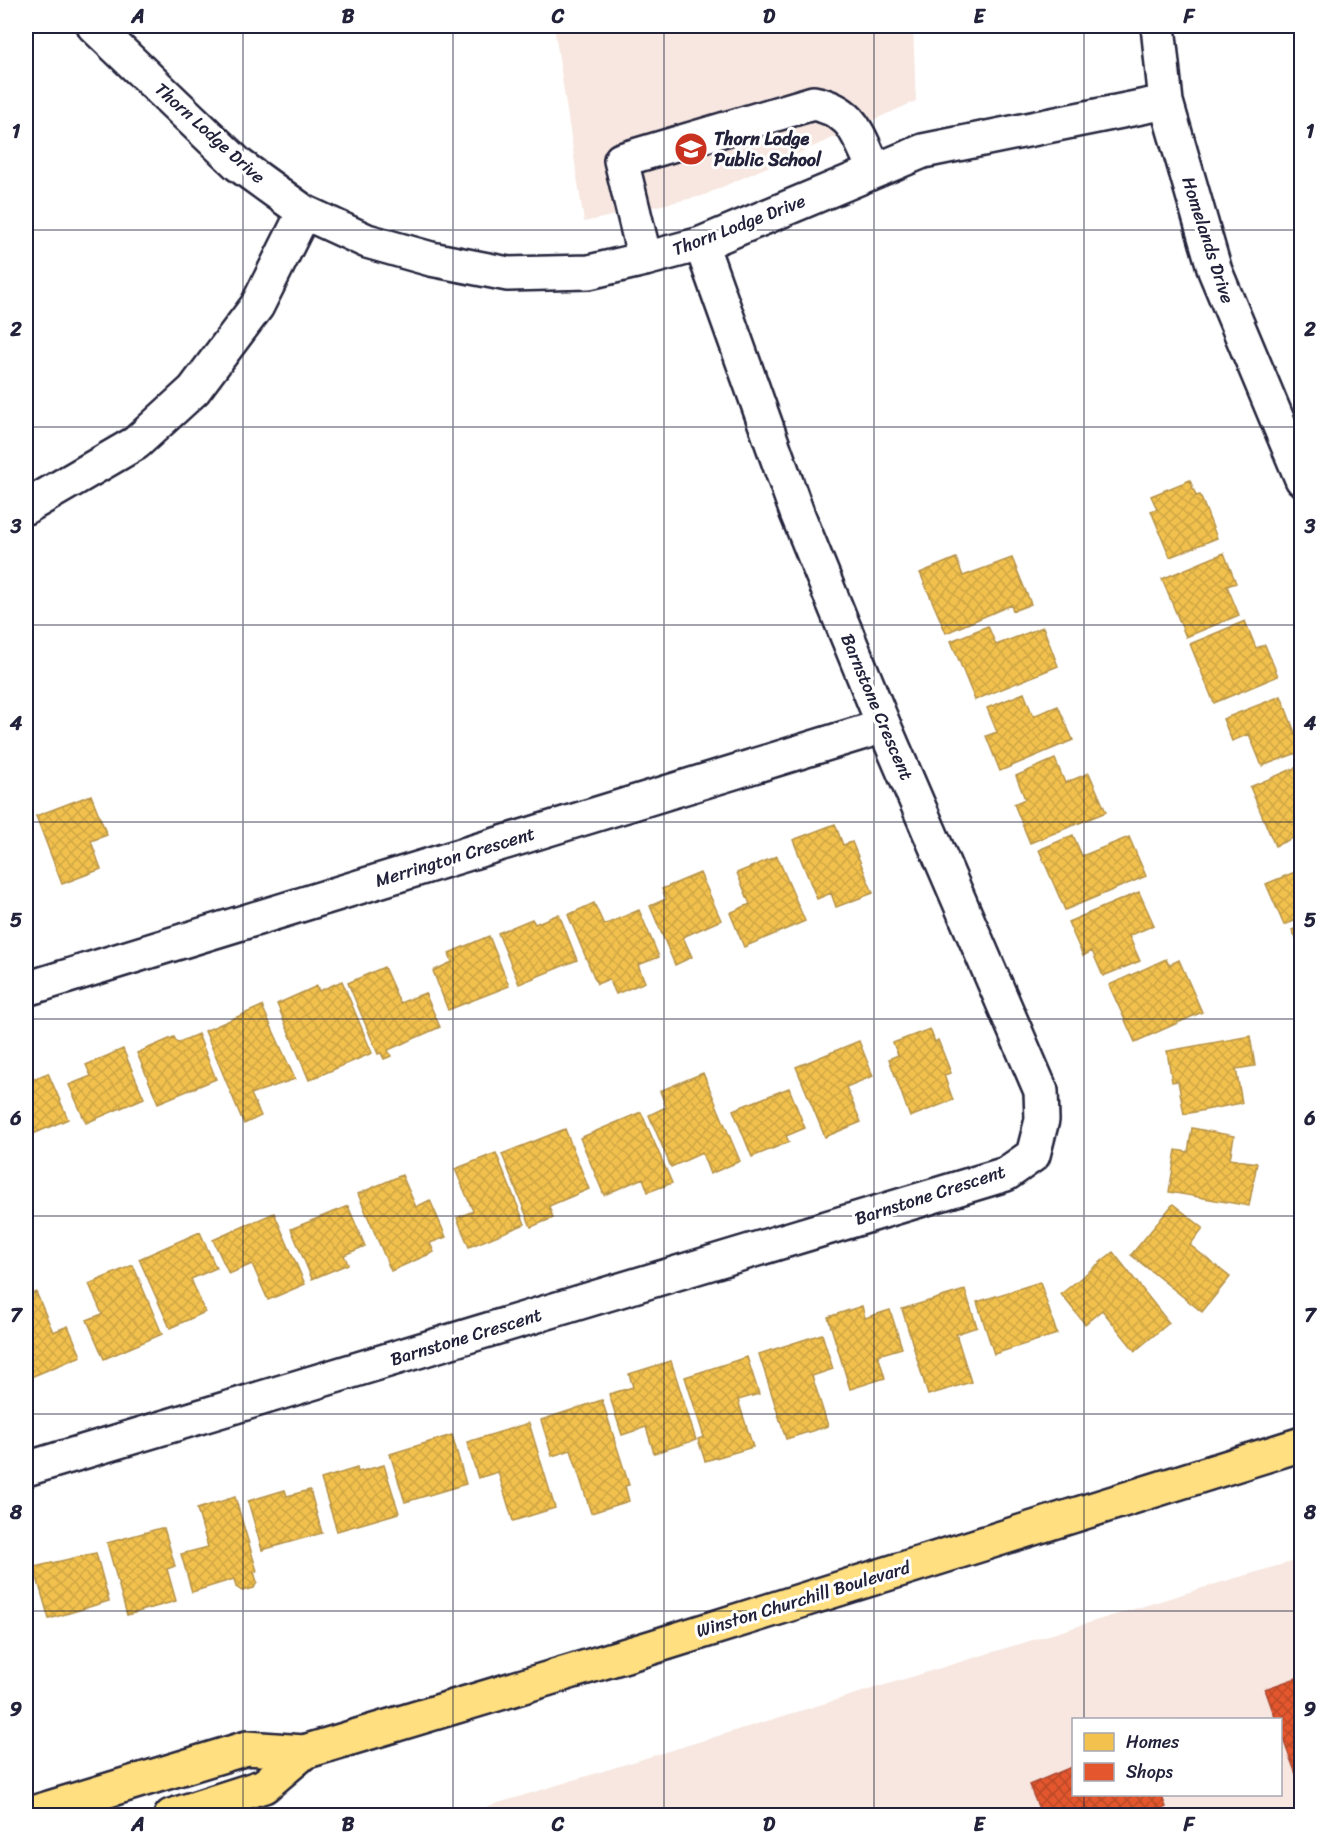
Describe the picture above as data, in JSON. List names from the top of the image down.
{
  "streets": {
    "main road": ["Winston Churchill Boulevard"],
    "street": [
      "Thorn Lodge Drive",
      "Homelands Drive",
      "Barnstone Crescent",
      "Merrington Crescent"
    ]
  },
  "crossings": [
    ["Thorn Lodge Drive", "Homelands Drive"],
    ["Thorn Lodge Drive", "Barnstone Crescent"],
    ["Barnstone Crescent", "Merrington Crescent"]
  ],
  "places": {
    "school or university": ["Thorn Lodge Public School"]
  },
  "legend": ["Homes", "Shops"],
  "grid": {
    "columns": [
      "A",
      "B",
      "C",
      "D",
      "E",
      "F"
    ],
    "rows": [
      "1",
      "2",
      "3",
      "4",
      "5",
      "6",
      "7",
      "8",
      "9"
    ]
  }
}
